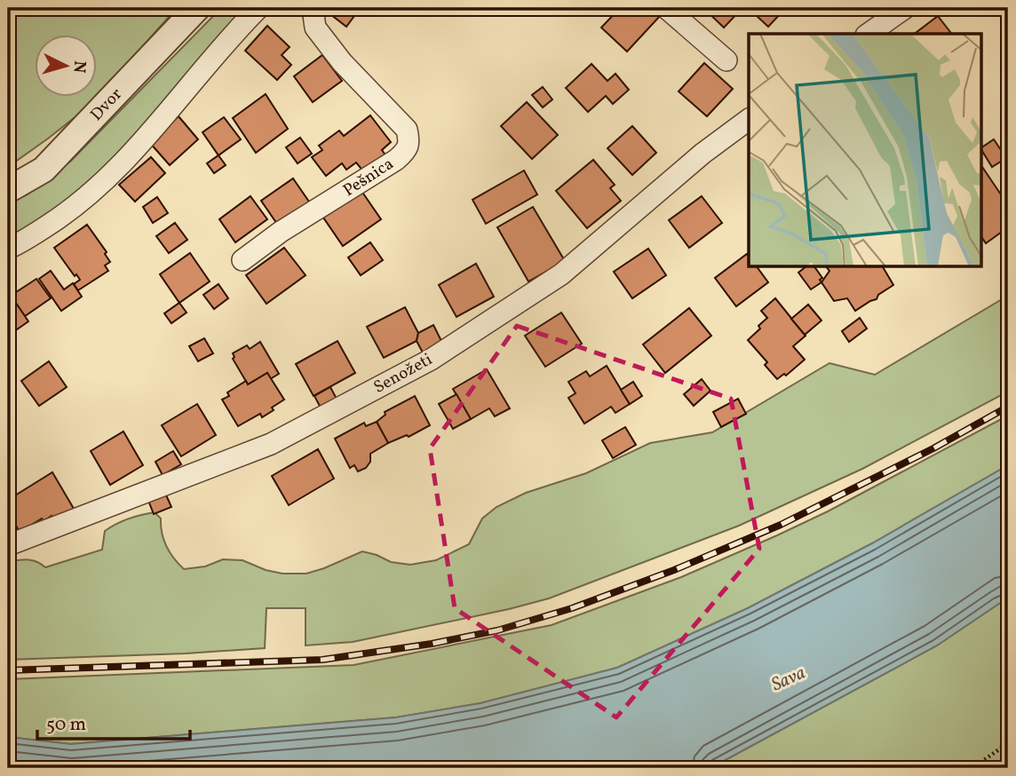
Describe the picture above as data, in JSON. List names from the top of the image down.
{
  "streets": {
    "street": ["Dvor", "Pešnica", "Senožeti"]
  },
  "water": ["Sava"],
  "scale_bar": "50 m",
  "north": "right"
}
